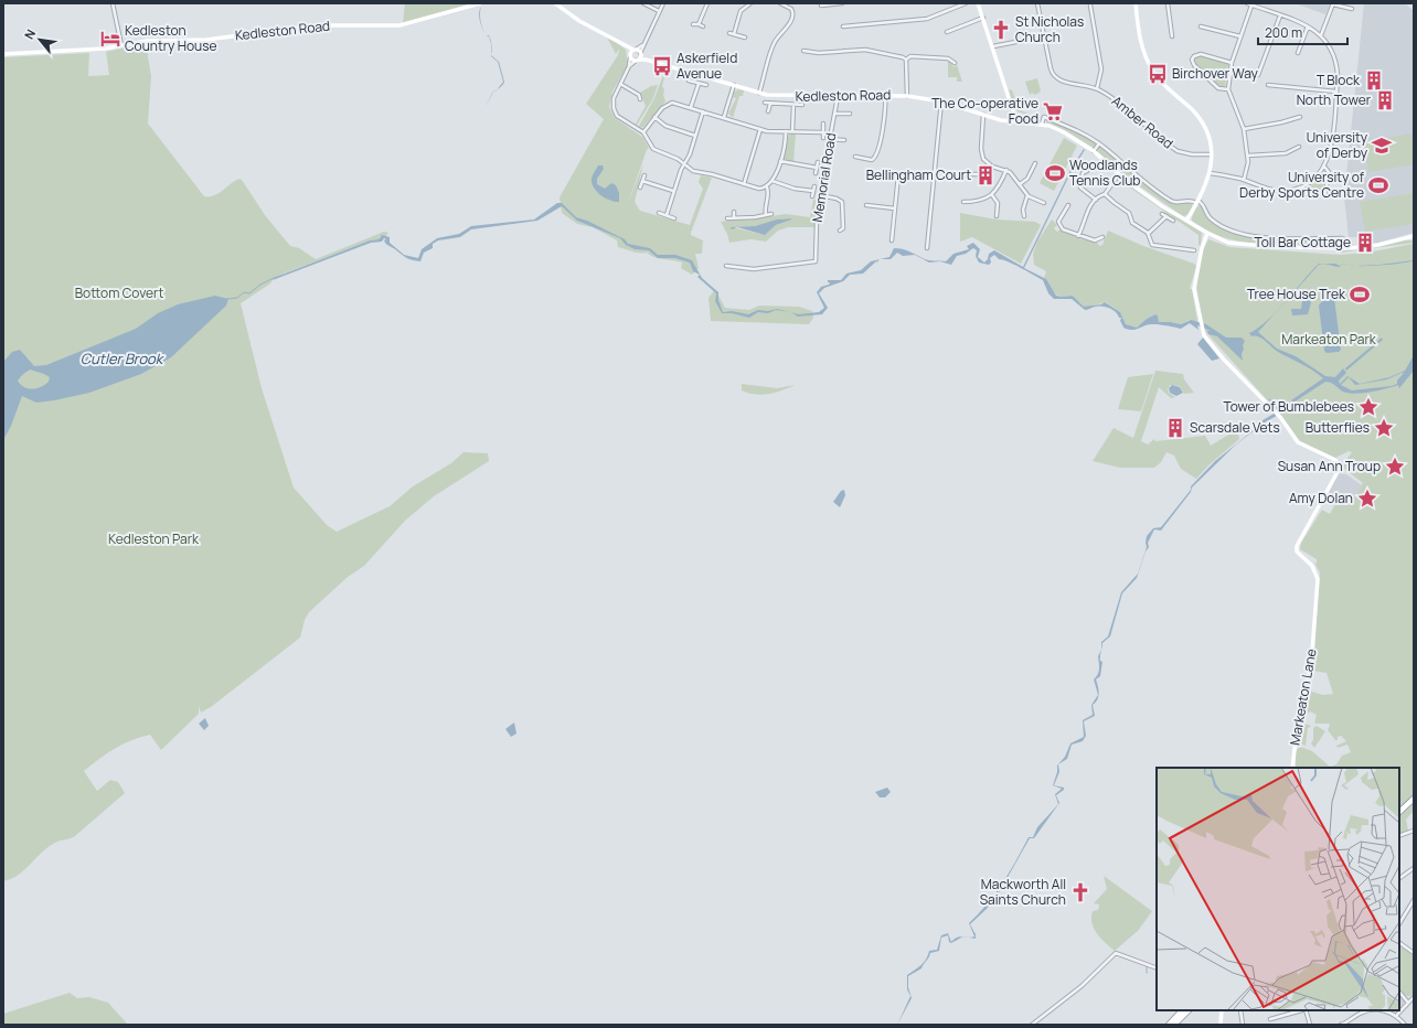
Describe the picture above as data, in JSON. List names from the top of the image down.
{
  "streets": {
    "street": [
      "Kedleston Road",
      "Amber Road",
      "Memorial Road",
      "Markeaton Lane"
    ]
  },
  "crossings": [
    ["Kedleston Road", "Memorial Road"],
    ["Kedleston Road", "Markeaton Lane"]
  ],
  "water": ["Cutler Brook"],
  "parks": ["Bottom Covert", "Markeaton Park", "Kedleston Park"],
  "places": {
    "church": ["St Nicholas Church", "Mackworth All Saints Church"],
    "hotel": ["Kedleston Country House"],
    "bus stop": ["Askerfield Avenue", "Birchover Way"],
    "building": [
      "T Block",
      "North Tower",
      "Bellingham Court",
      "Toll Bar Cottage",
      "Scarsdale Vets"
    ],
    "supermarket": ["The Co-operative Food"],
    "school or university": ["University of Derby"],
    "sports": ["Woodlands Tennis Club", "University of Derby Sports Centre", "Tree House Trek"],
    "place": [
      "Tower of Bumblebees",
      "Butterflies",
      "Susan Ann Troup",
      "Amy Dolan"
    ]
  },
  "scale_bar": "200 m",
  "north": "top left"
}
